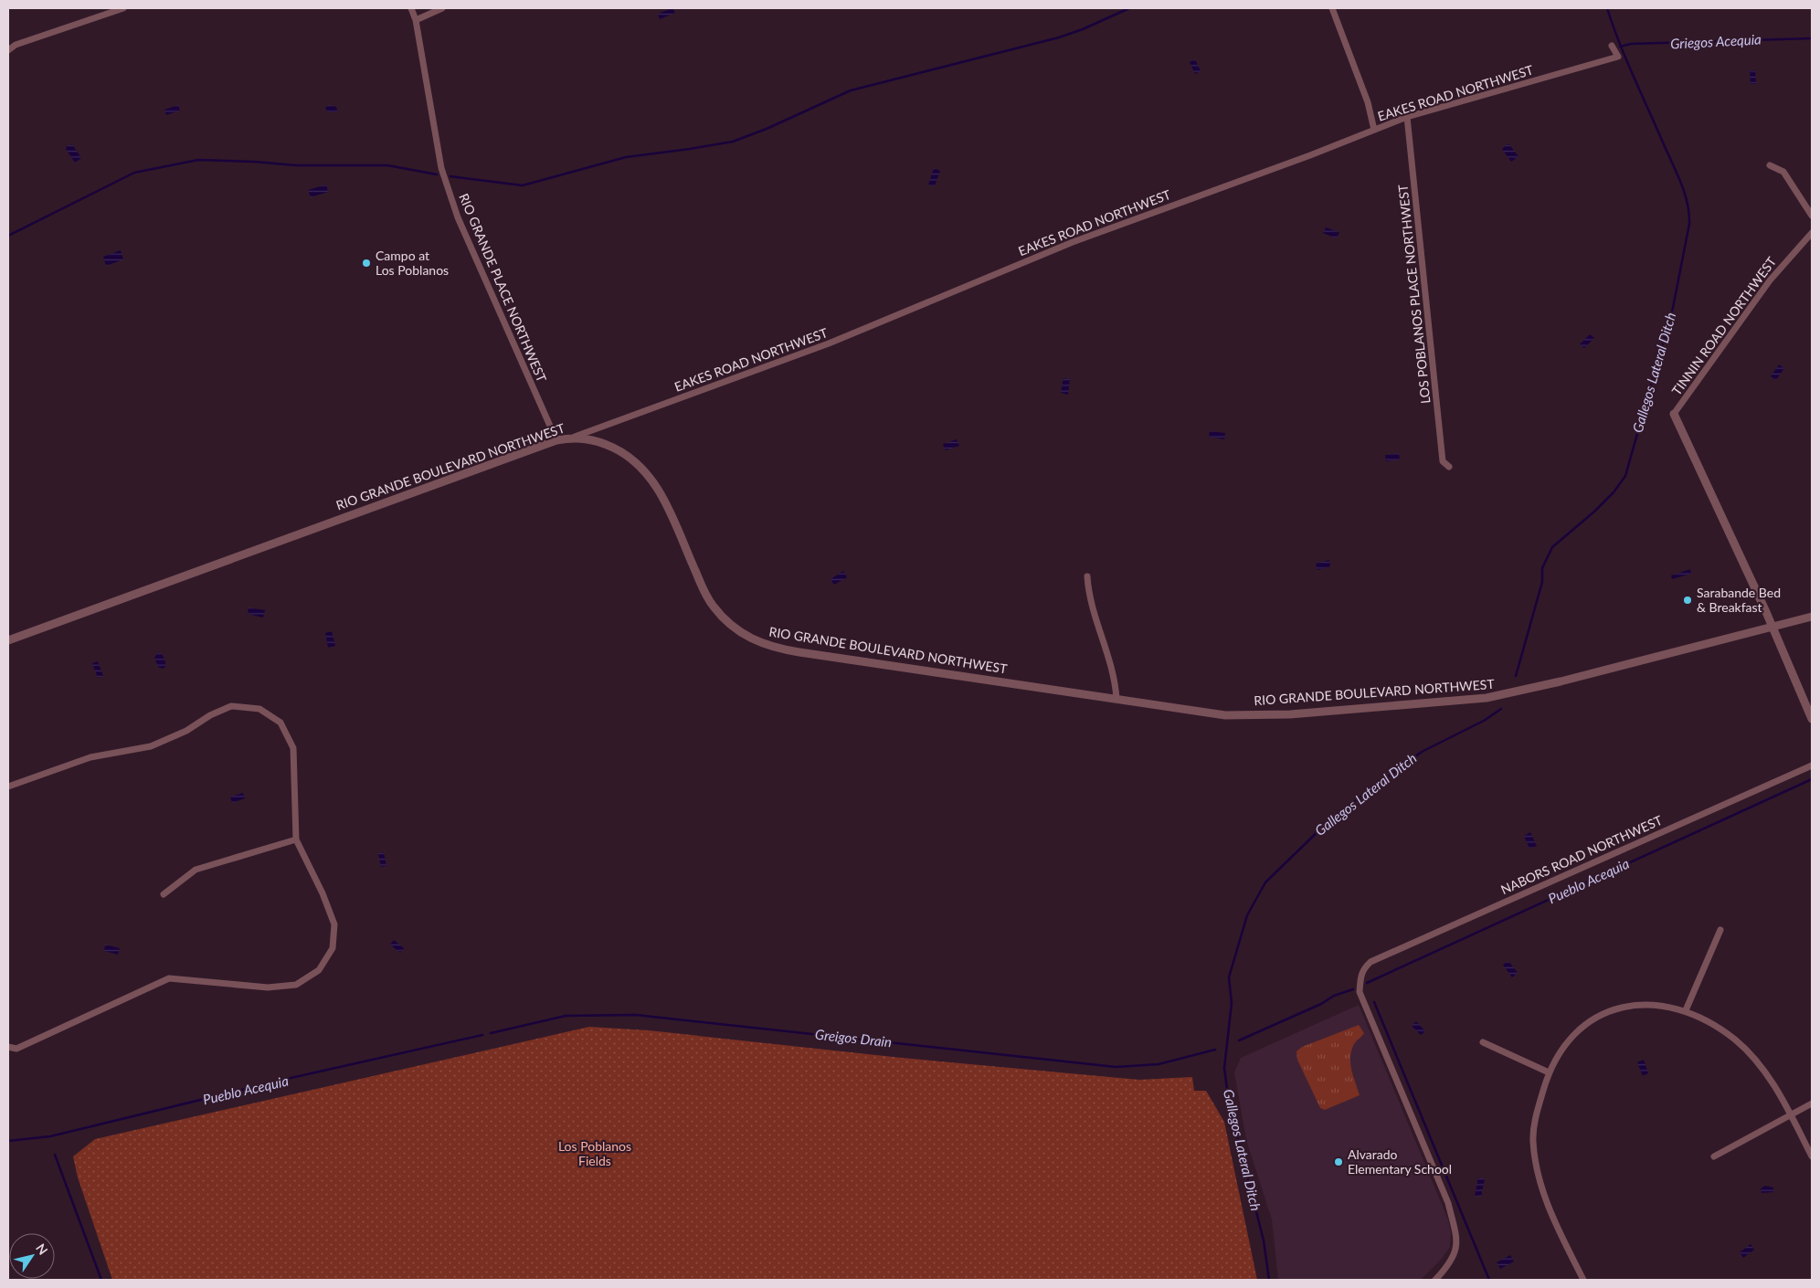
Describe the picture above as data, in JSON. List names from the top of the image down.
{
  "streets": {
    "street": [
      "EAKES ROAD NORTHWEST",
      "RIO GRANDE PLACE NORTHWEST",
      "LOS POBLANOS PLACE NORTHWEST",
      "TINNIN ROAD NORTHWEST",
      "RIO GRANDE BOULEVARD NORTHWEST",
      "NABORS ROAD NORTHWEST"
    ]
  },
  "crossings": [
    ["EAKES ROAD NORTHWEST", "LOS POBLANOS PLACE NORTHWEST"],
    ["EAKES ROAD NORTHWEST", "RIO GRANDE BOULEVARD NORTHWEST"],
    ["RIO GRANDE PLACE NORTHWEST", "RIO GRANDE BOULEVARD NORTHWEST"]
  ],
  "water": [
    "Griegos Acequia",
    "Gallegos Lateral Ditch",
    "Pueblo Acequia",
    "Greigos Drain"
  ],
  "parks": ["Los Poblanos Fields"],
  "places": ["Campo at Los Poblanos", "Sarabande Bed & Breakfast", "Alvarado Elementary School"],
  "north": "top right"
}
